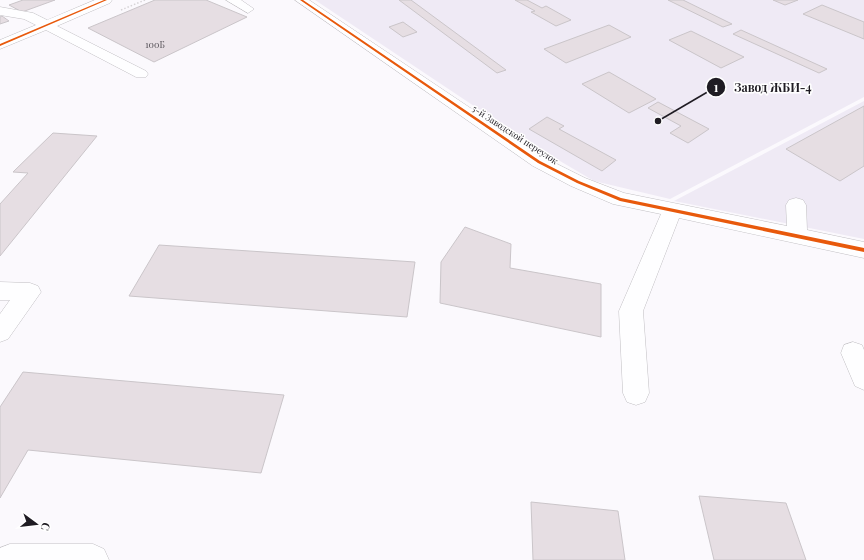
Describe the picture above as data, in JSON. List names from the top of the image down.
{
  "streets": {
    "street": ["5-й Заводской переулок"]
  },
  "places": ["Завод ЖБИ-4"],
  "house_numbers": ["100Б"],
  "north": "right"
}
